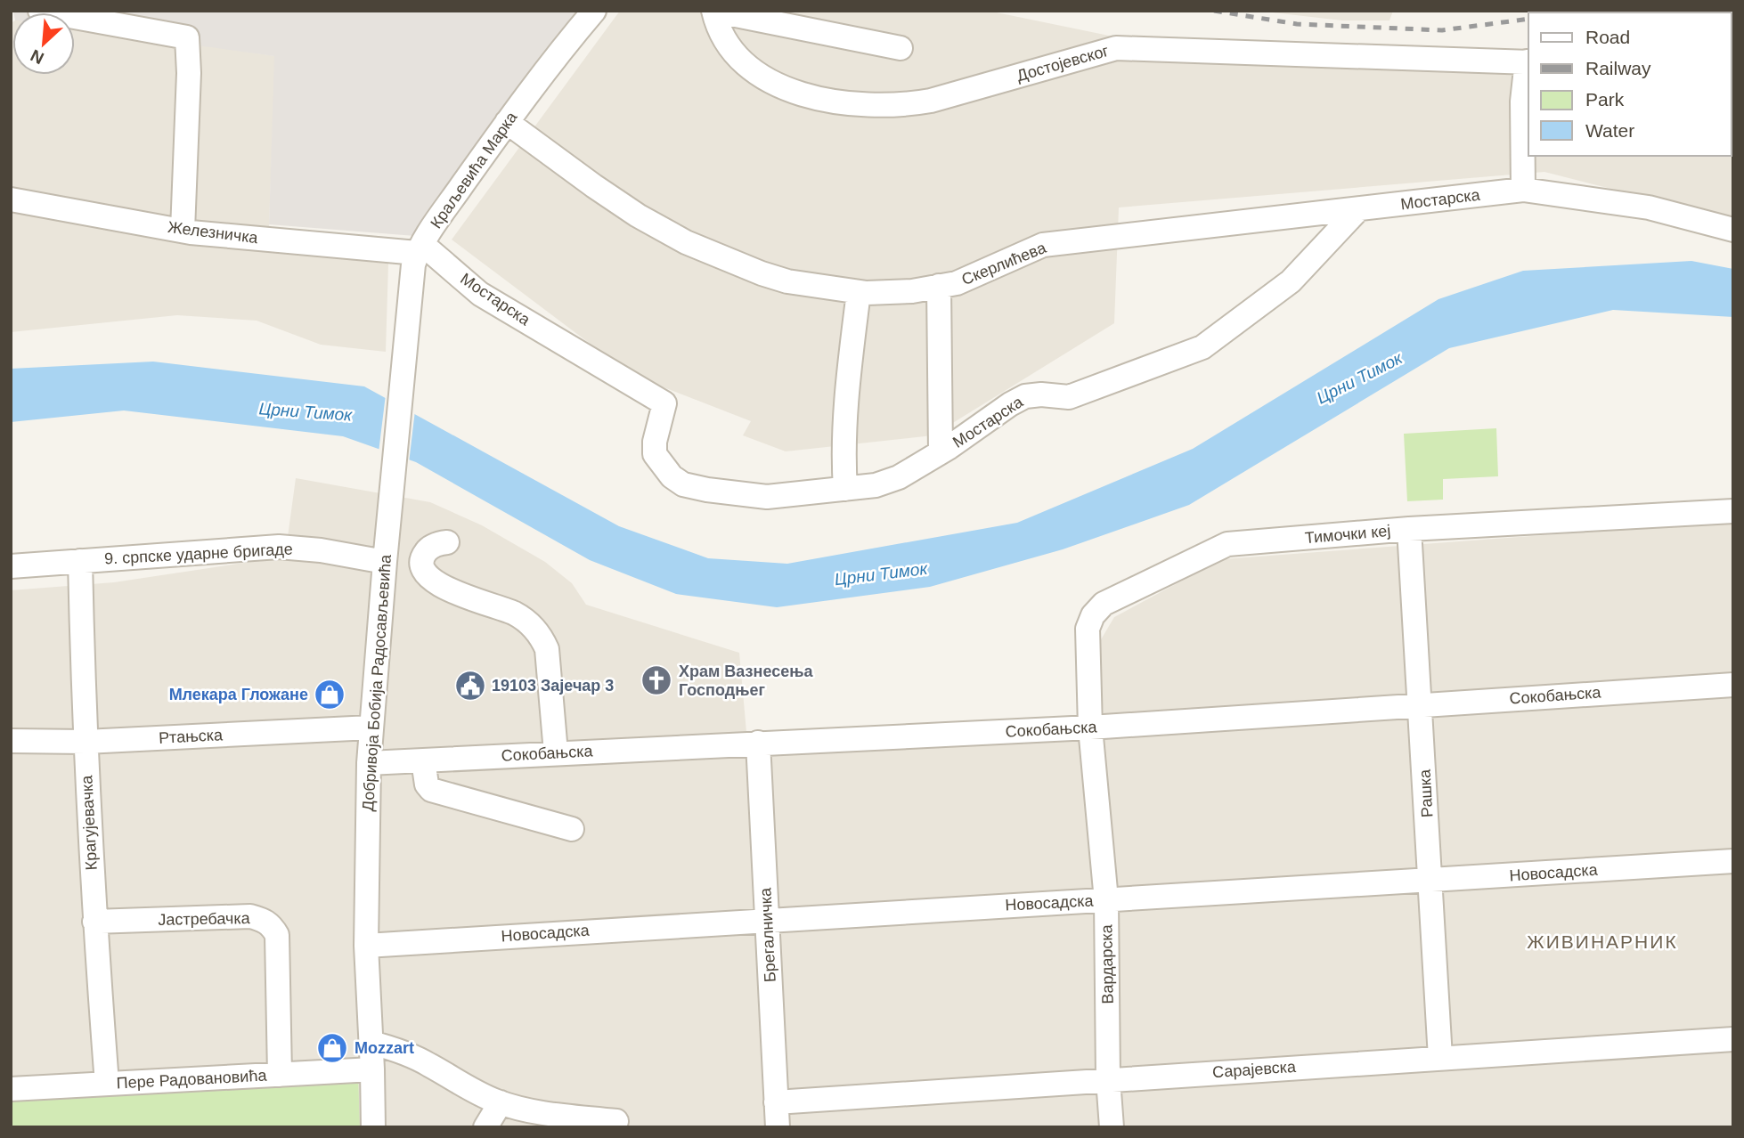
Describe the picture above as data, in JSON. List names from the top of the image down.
{
  "streets": {
    "street": [
      "Достојевског",
      "Краљевића Марка",
      "Мостарска",
      "Железничка",
      "Скерлићева",
      "Тимочки кеј",
      "9. српске ударне бригаде",
      "Добривоја Бобија Радосављевића",
      "Сокобањска",
      "Ртањска",
      "Рашка",
      "Крагујевачка",
      "Новосадска",
      "Јастребачка",
      "Брегалничка",
      "Вардарска",
      "Сарајевска",
      "Пере Радовановића"
    ]
  },
  "crossings": [
    ["Краљевића Марка", "Мостарска"],
    ["Краљевића Марка", "Железничка"],
    ["Краљевића Марка", "Скерлићева"],
    ["Краљевића Марка", "Добривоја Бобија Радосављевића"],
    ["Мостарска", "Железничка"],
    ["Мостарска", "Скерлићева"],
    ["Тимочки кеј", "Сокобањска"],
    ["Тимочки кеј", "Рашка"],
    ["Тимочки кеј", "Вардарска"],
    ["9. српске ударне бригаде", "Добривоја Бобија Радосављевића"],
    ["9. српске ударне бригаде", "Крагујевачка"],
    ["Добривоја Бобија Радосављевића", "Сокобањска"],
    ["Добривоја Бобија Радосављевића", "Ртањска"],
    ["Добривоја Бобија Радосављевића", "Новосадска"],
    ["Добривоја Бобија Радосављевића", "Пере Радовановића"],
    ["Сокобањска", "Рашка"],
    ["Сокобањска", "Брегалничка"],
    ["Сокобањска", "Вардарска"],
    ["Ртањска", "Крагујевачка"],
    ["Рашка", "Новосадска"],
    ["Рашка", "Сарајевска"],
    ["Крагујевачка", "Јастребачка"],
    ["Крагујевачка", "Пере Радовановића"],
    ["Новосадска", "Брегалничка"],
    ["Новосадска", "Вардарска"],
    ["Јастребачка", "Пере Радовановића"],
    ["Брегалничка", "Сарајевска"],
    ["Вардарска", "Сарајевска"]
  ],
  "districts": ["ЖИВИНАРНИК"],
  "water": ["Црни Тимок"],
  "places": {
    "church": ["Храм Вазнесења Господњег"],
    "public building": ["19103 Зајечар 3"],
    "shop": ["Млекара Гложане", "Mozzart"]
  },
  "legend": [
    "Road",
    "Railway",
    "Park",
    "Water"
  ],
  "north": "bottom left"
}
